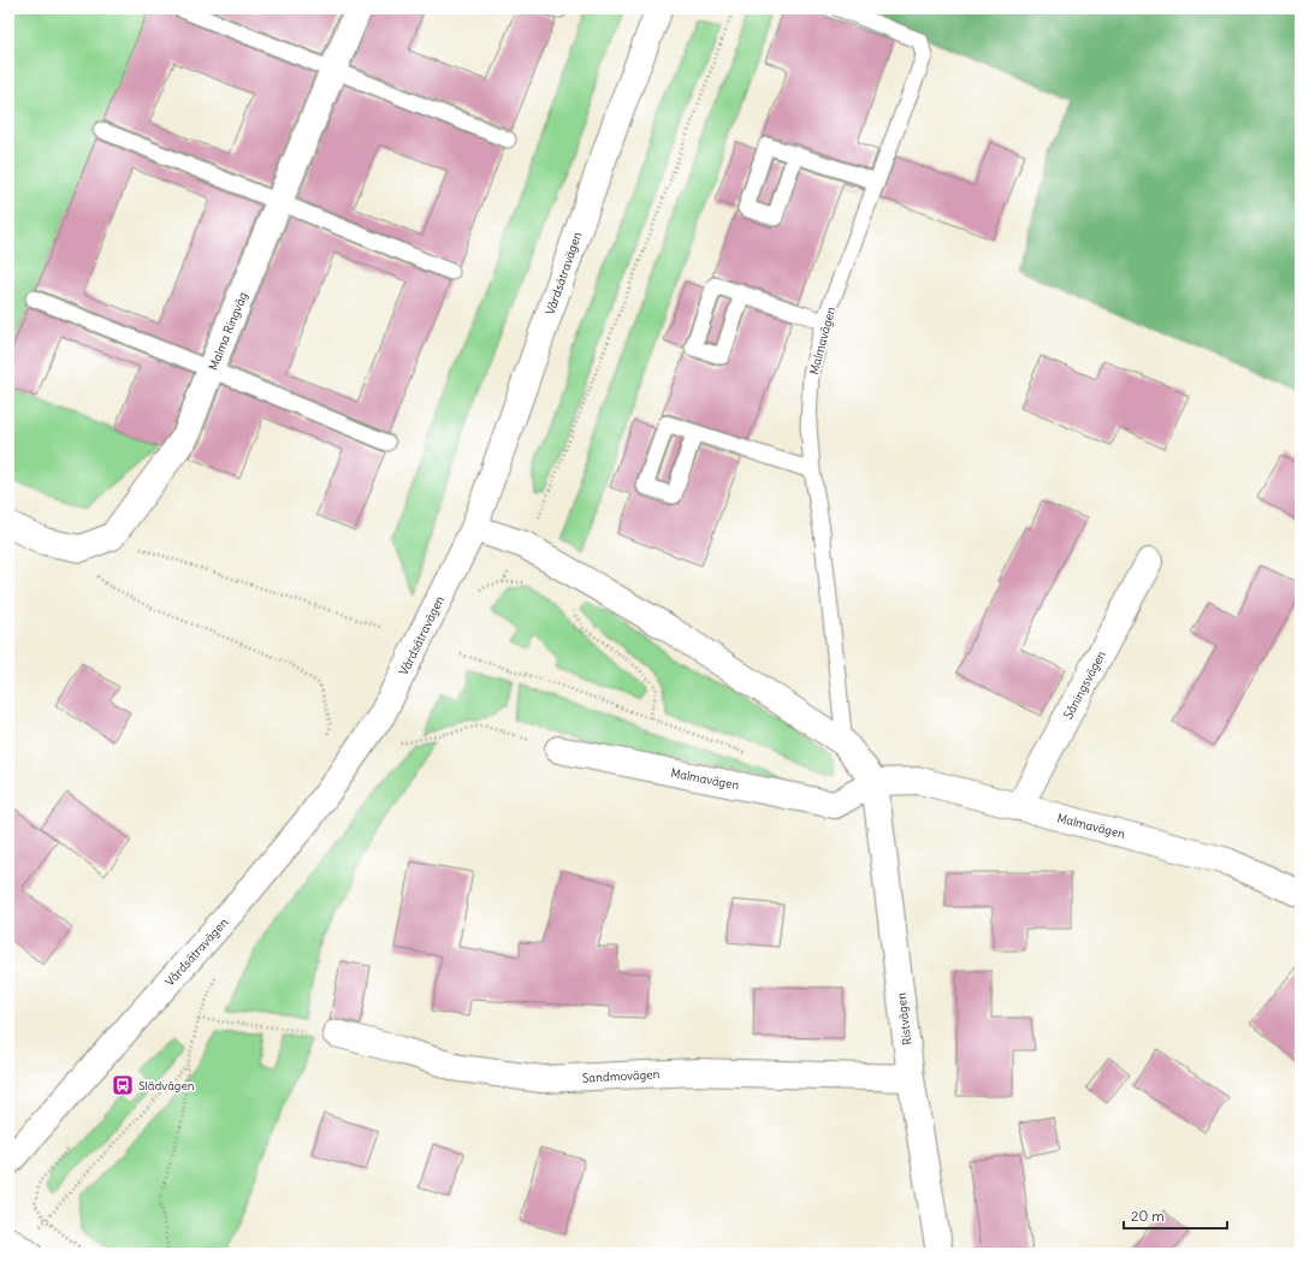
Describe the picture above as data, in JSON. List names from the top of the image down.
{
  "streets": {
    "street": [
      "Vårdsätravägen",
      "Malma Ringväg",
      "Malmavägen",
      "Såningsvägen",
      "Ristvägen",
      "Sandmovägen"
    ]
  },
  "crossings": [
    ["Malmavägen", "Såningsvägen"],
    ["Malmavägen", "Ristvägen"],
    ["Ristvägen", "Sandmovägen"]
  ],
  "places": {
    "bus stop": ["Slädvägen"]
  },
  "scale_bar": "20 m"
}
